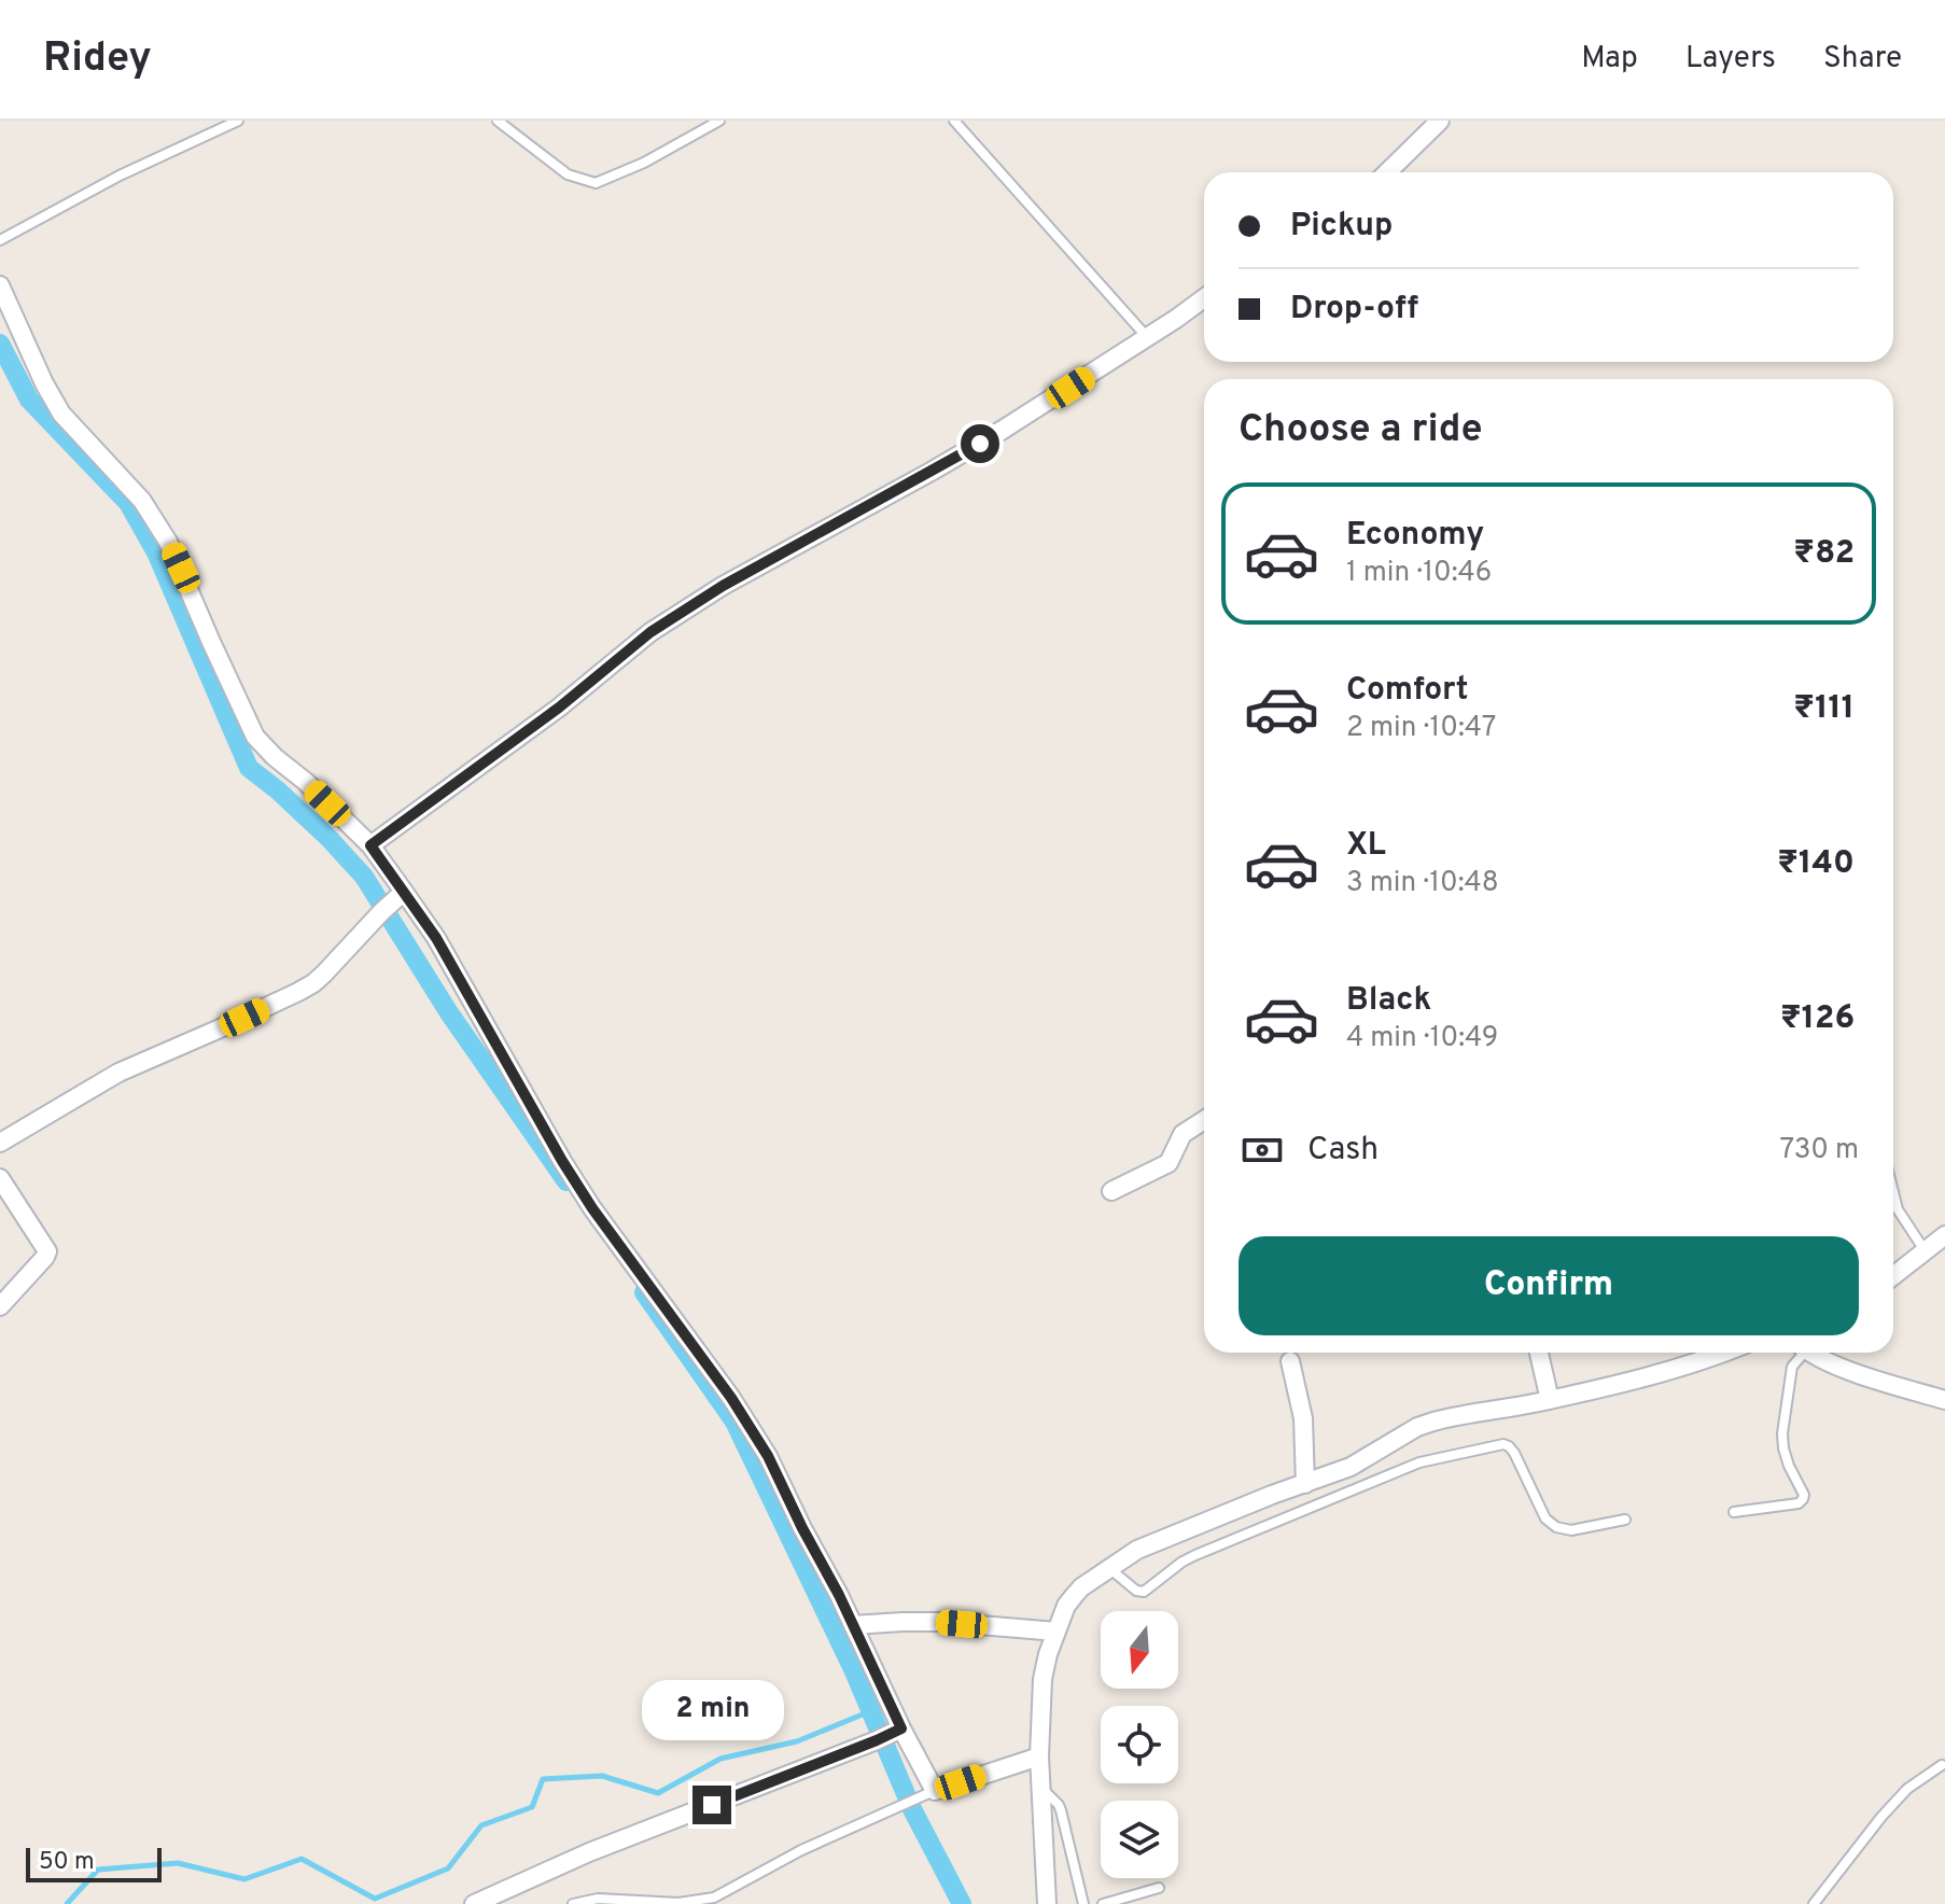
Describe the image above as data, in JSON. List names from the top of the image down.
{
  "scale_bar": "50 m",
  "north": "bottom",
  "page": {
    "header": "Ridey",
    "nav": ["Map", "Layers", "Share"],
    "banner": ["Pickup", "Drop-off"],
    "heading": "Choose a ride",
    "list": [
      {
        "name": "Economy",
        "note": "1 min · 10:46",
        "value": "₹82"
      },
      {
        "name": "Comfort",
        "note": "2 min · 10:47",
        "value": "₹111"
      },
      {
        "name": "XL",
        "note": "3 min · 10:48",
        "value": "₹140"
      },
      {
        "name": "Black",
        "note": "4 min · 10:49",
        "value": "₹126"
      }
    ],
    "pay": ["Cash", "730 m"],
    "buttons": "Confirm",
    "bubble": "2 min",
    "scale": "50 m"
  }
}
